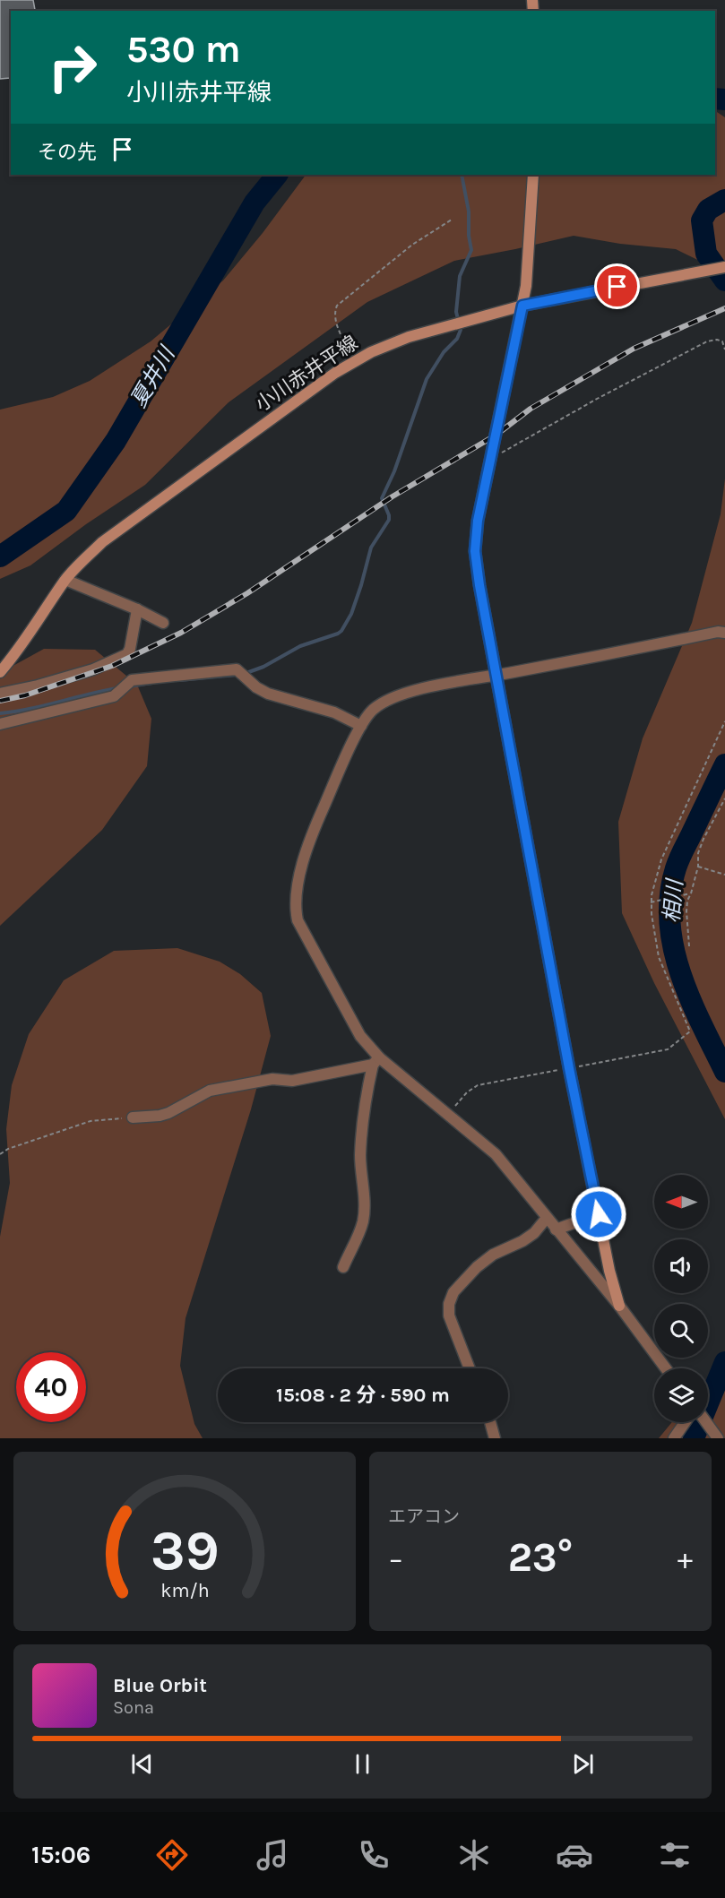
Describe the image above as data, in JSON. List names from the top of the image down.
{
  "streets": {
    "street": ["小川赤井平線"]
  },
  "water": ["夏井川", "相川"],
  "north": "left",
  "page": {
    "turn": ["530 m", "小川赤井平線"],
    "then": "その先",
    "limit": "40",
    "trip": "15:08 · 2 分 · 590 m",
    "tile": "エアコン",
    "heat": ["−", "23°", "+"],
    "song": ["Blue Orbit", "Sona"],
    "tabs": "15:06",
    "gauge": ["39", "km/h"]
  }
}
